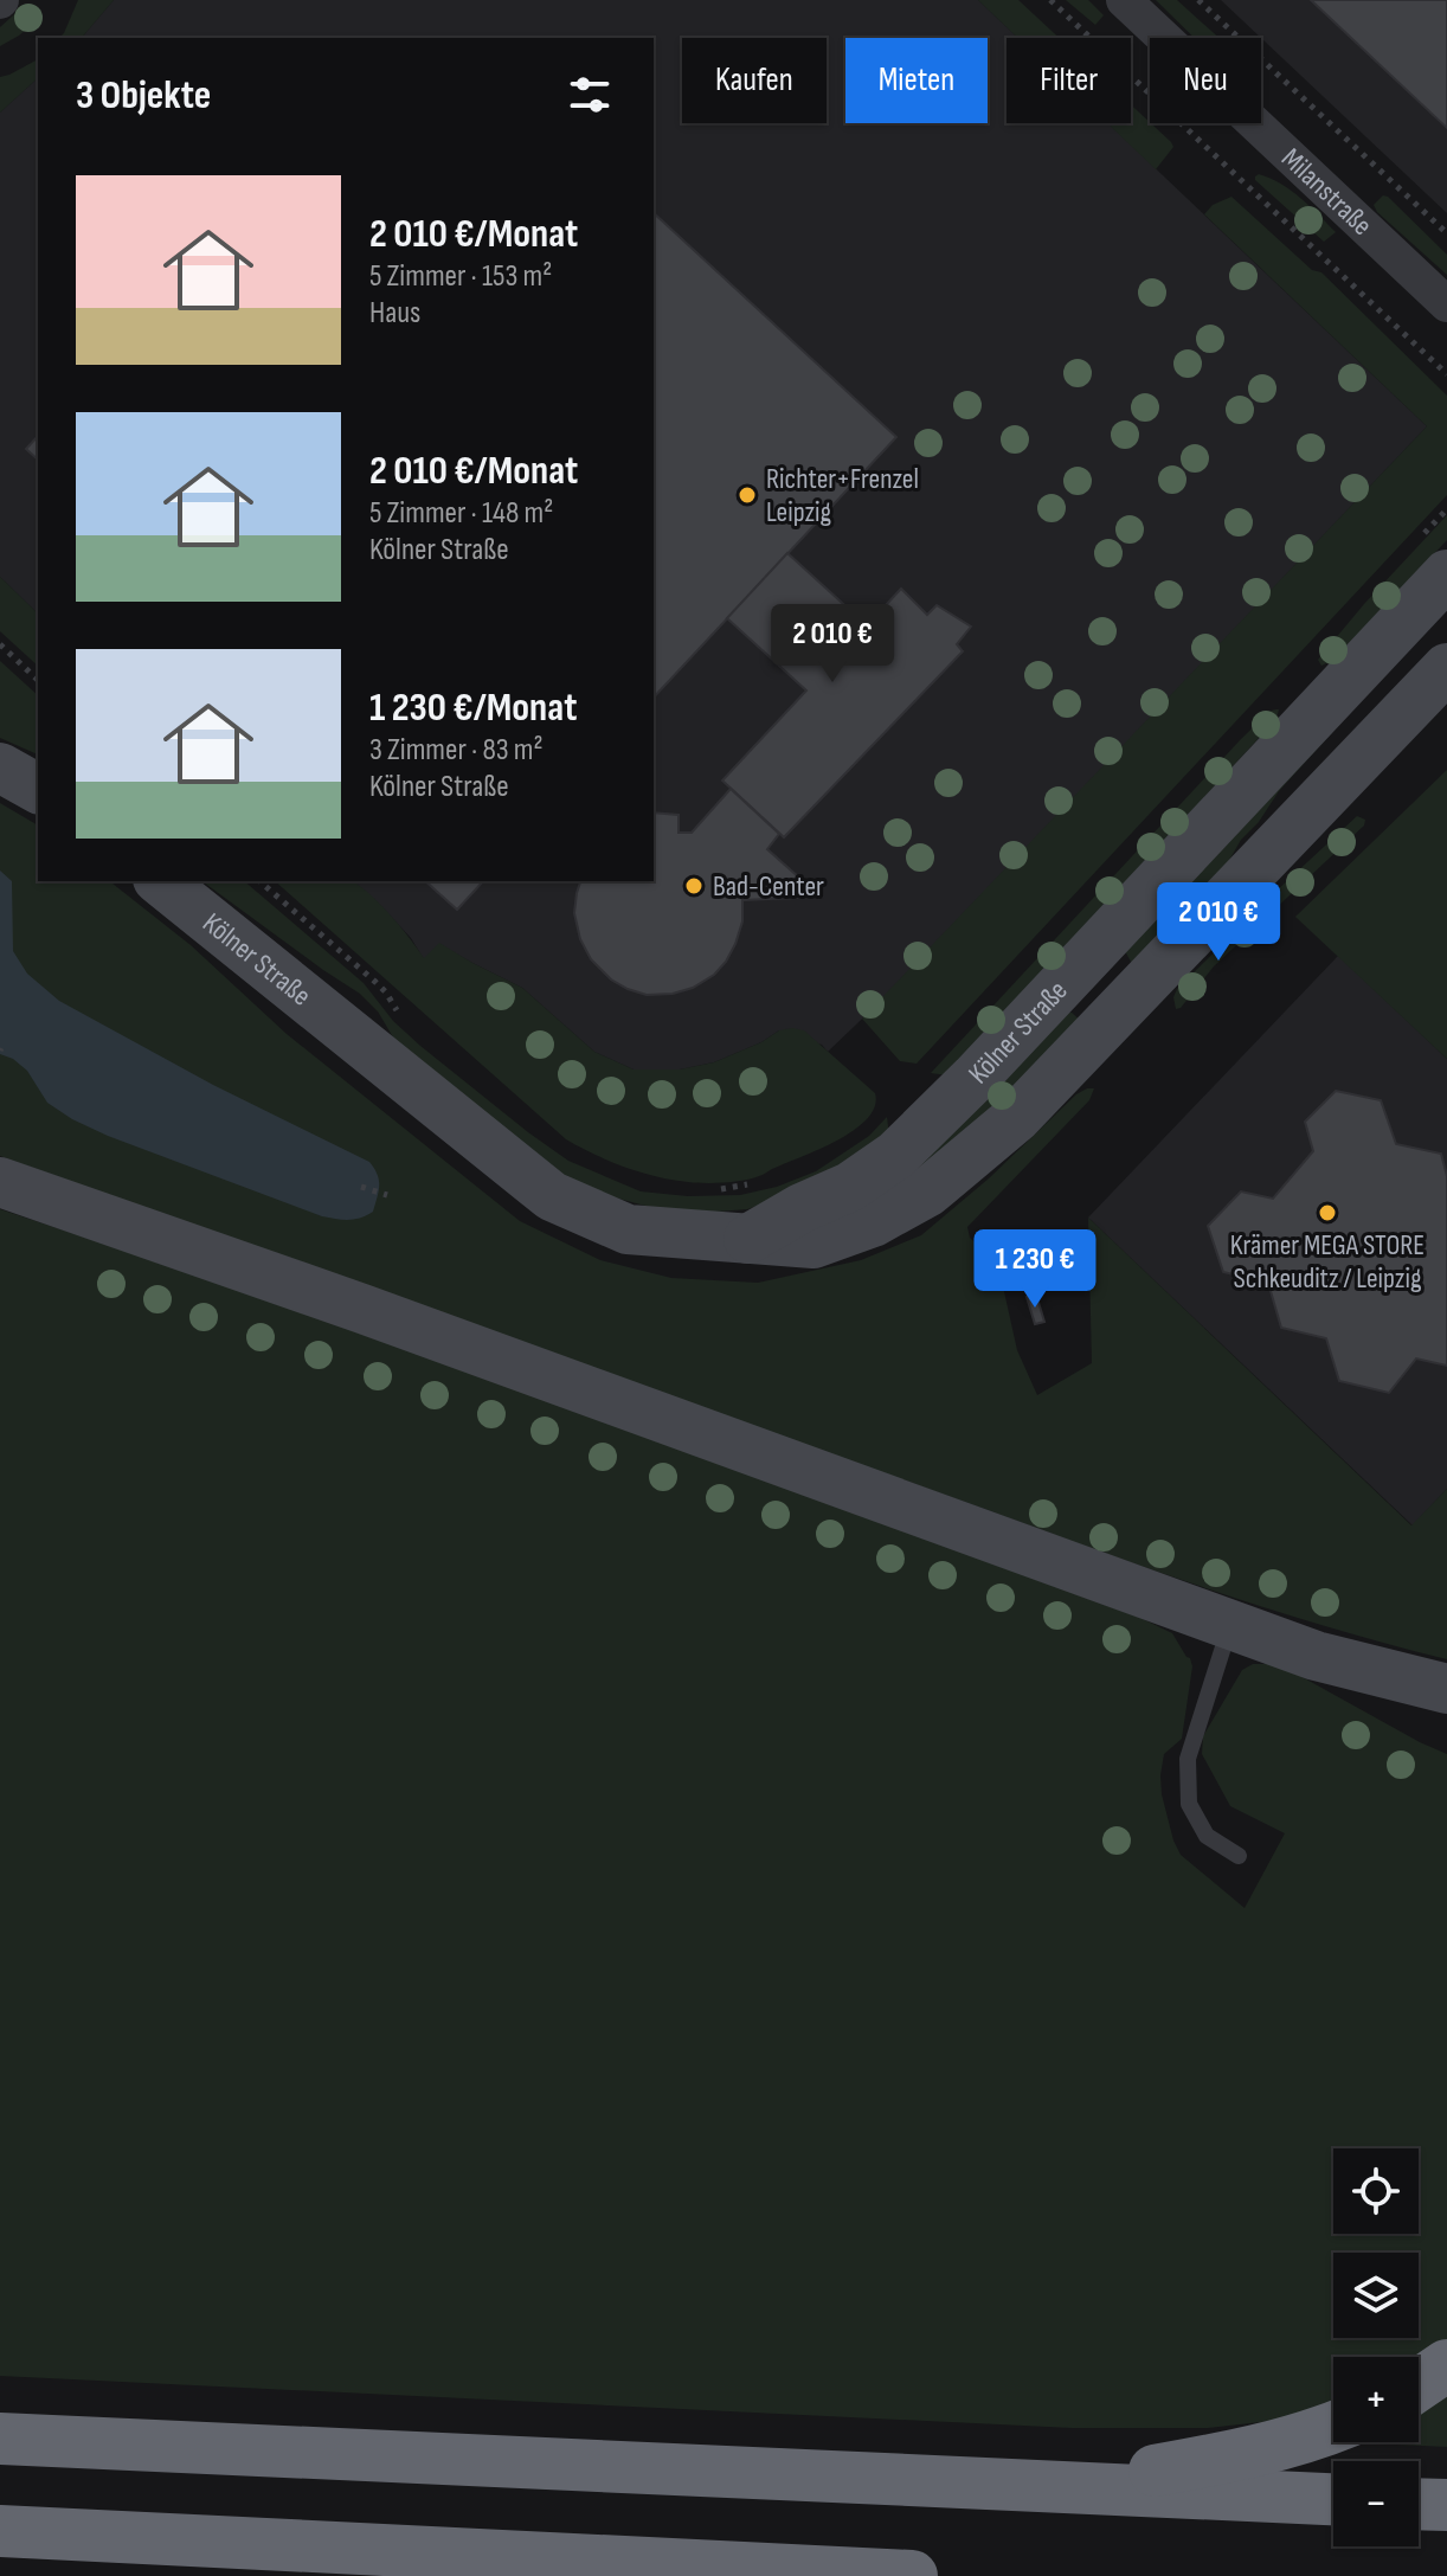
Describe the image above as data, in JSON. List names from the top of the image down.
{
  "streets": {
    "street": ["Milanstraße", "Kölner Straße"]
  },
  "places": ["Richter+Frenzel Leipzig", "Bad-Center", "Krämer MEGA STORE Schkeuditz / Leipzig"],
  "page": {
    "chip": [
      "Kaufen",
      "Mieten",
      "Filter",
      "Neu"
    ],
    "heading": "3 Objekte",
    "list": [
      {
        "name": "2 010 €/Monat",
        "note": "5 Zimmer · 153 m² · Haus"
      },
      {
        "name": "2 010 €/Monat",
        "note": "5 Zimmer · 148 m² · Kölner Straße"
      },
      {
        "name": "1 230 €/Monat",
        "note": "3 Zimmer · 83 m² · Kölner Straße"
      }
    ],
    "price": ["2 010 €", "2 010 €", "1 230 €"],
    "map_buttons": ["+", "−"]
  }
}
